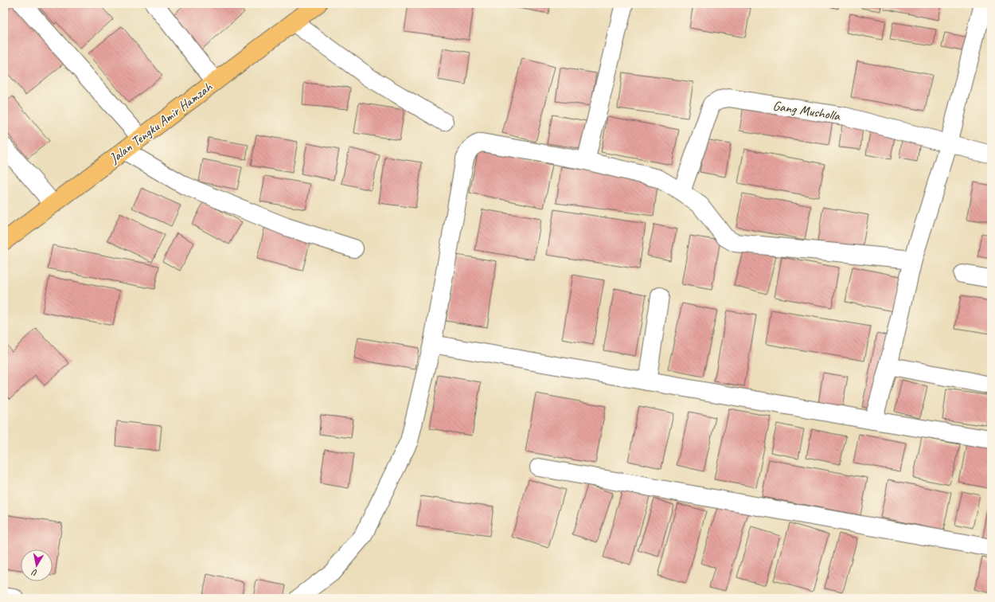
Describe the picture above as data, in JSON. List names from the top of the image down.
{
  "streets": {
    "main road": ["Jalan Tengku Amir Hamzah"],
    "street": ["Gang Musholla"]
  },
  "north": "bottom"
}
